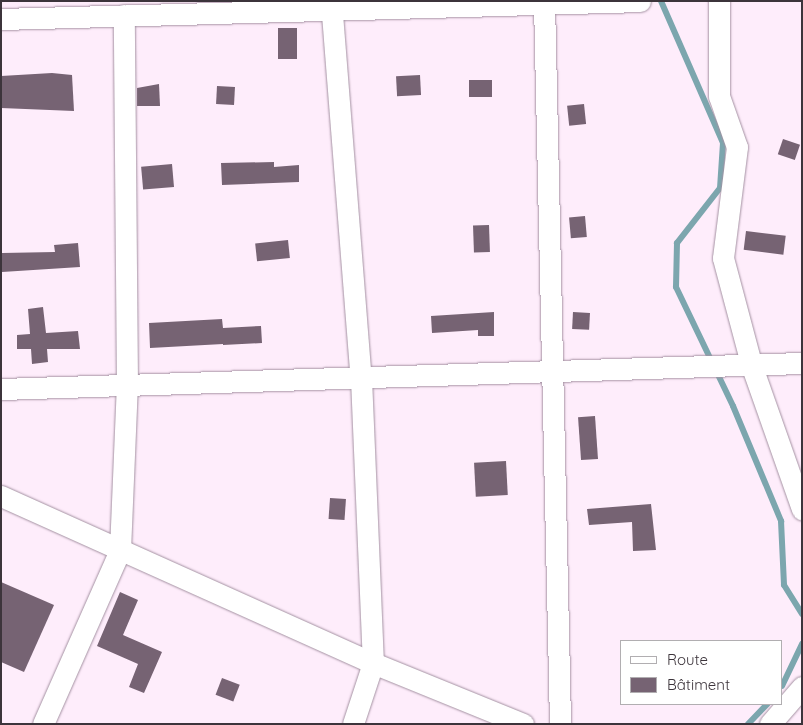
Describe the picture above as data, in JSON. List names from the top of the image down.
{
  "legend": ["Route", "Bâtiment"]
}
